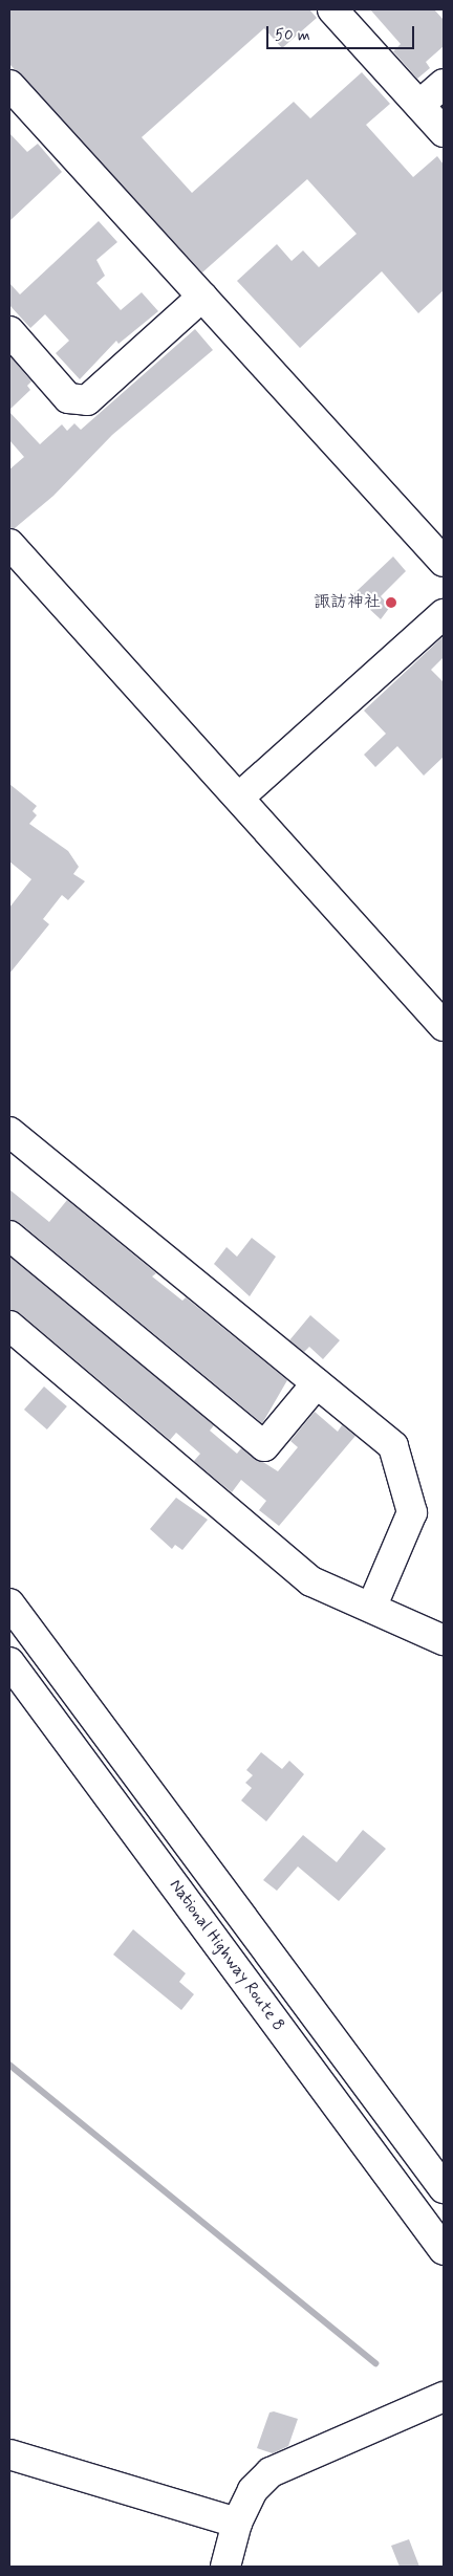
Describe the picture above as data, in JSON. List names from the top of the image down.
{
  "streets": {
    "main road": ["National Highway Route 8"]
  },
  "places": ["諏訪神社"],
  "scale_bar": "50 m"
}
